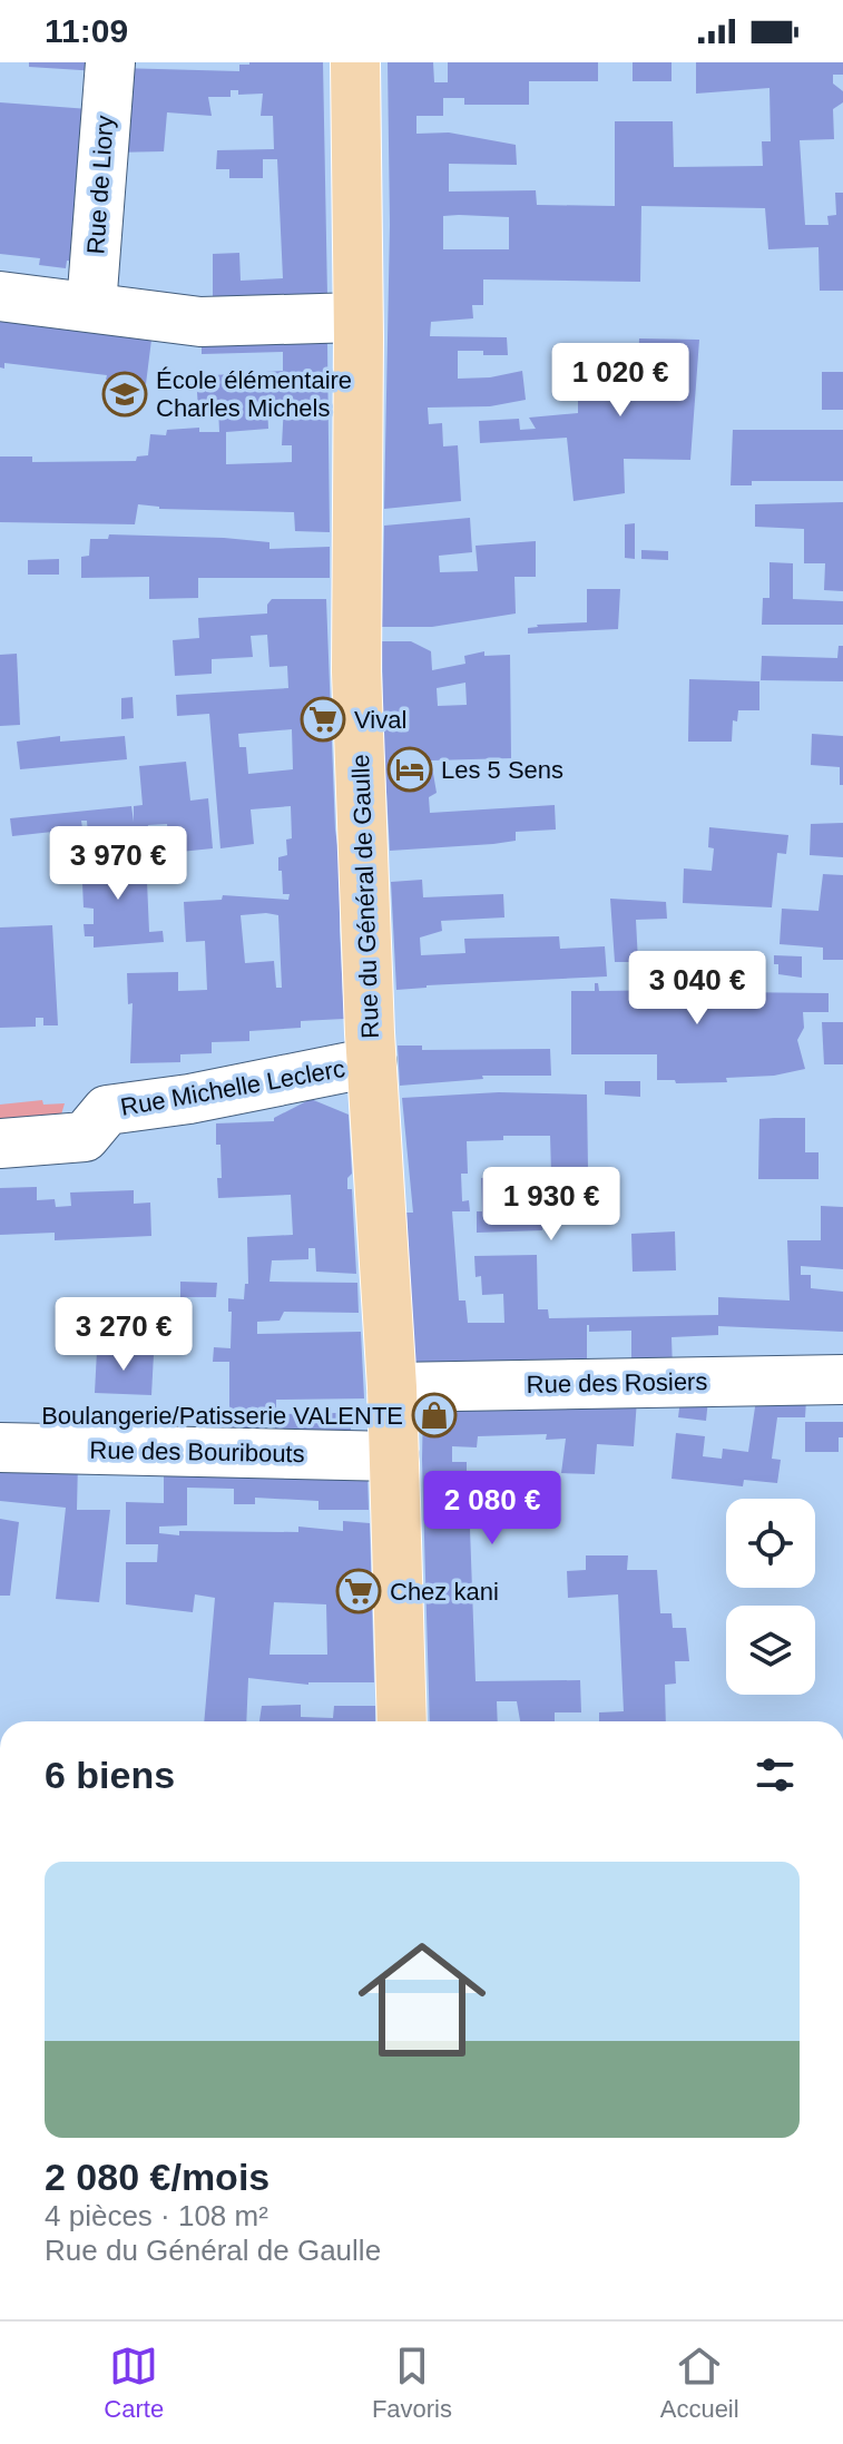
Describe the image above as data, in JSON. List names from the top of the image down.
{
  "streets": {
    "main road": ["Rue du Général de Gaulle"],
    "street": [
      "Rue de Liory",
      "Rue Michelle Leclerc",
      "Rue des Rosiers",
      "Rue des Bouribouts"
    ]
  },
  "crossings": [
    ["Rue du Général de Gaulle", "Rue Michelle Leclerc"],
    ["Rue du Général de Gaulle", "Rue des Rosiers"],
    ["Rue du Général de Gaulle", "Rue des Bouribouts"]
  ],
  "places": {
    "school or university": ["École élémentaire Charles Michels"],
    "supermarket": ["Vival", "Chez kani"],
    "hotel": ["Les 5 Sens"],
    "shop": ["Boulangerie/Patisserie VALENTE"]
  },
  "page": {
    "status": "11:09",
    "price": [
      "1 020 €",
      "3 970 €",
      "3 040 €",
      "1 930 €",
      "3 270 €",
      "2 080 €"
    ],
    "heading": "6 biens",
    "list": [
      {
        "name": "2 080 €/mois",
        "note": "4 pièces · 108 m² · Rue du Général de Gaulle"
      }
    ],
    "tabs": ["Carte", "Favoris", "Accueil"]
  }
}
